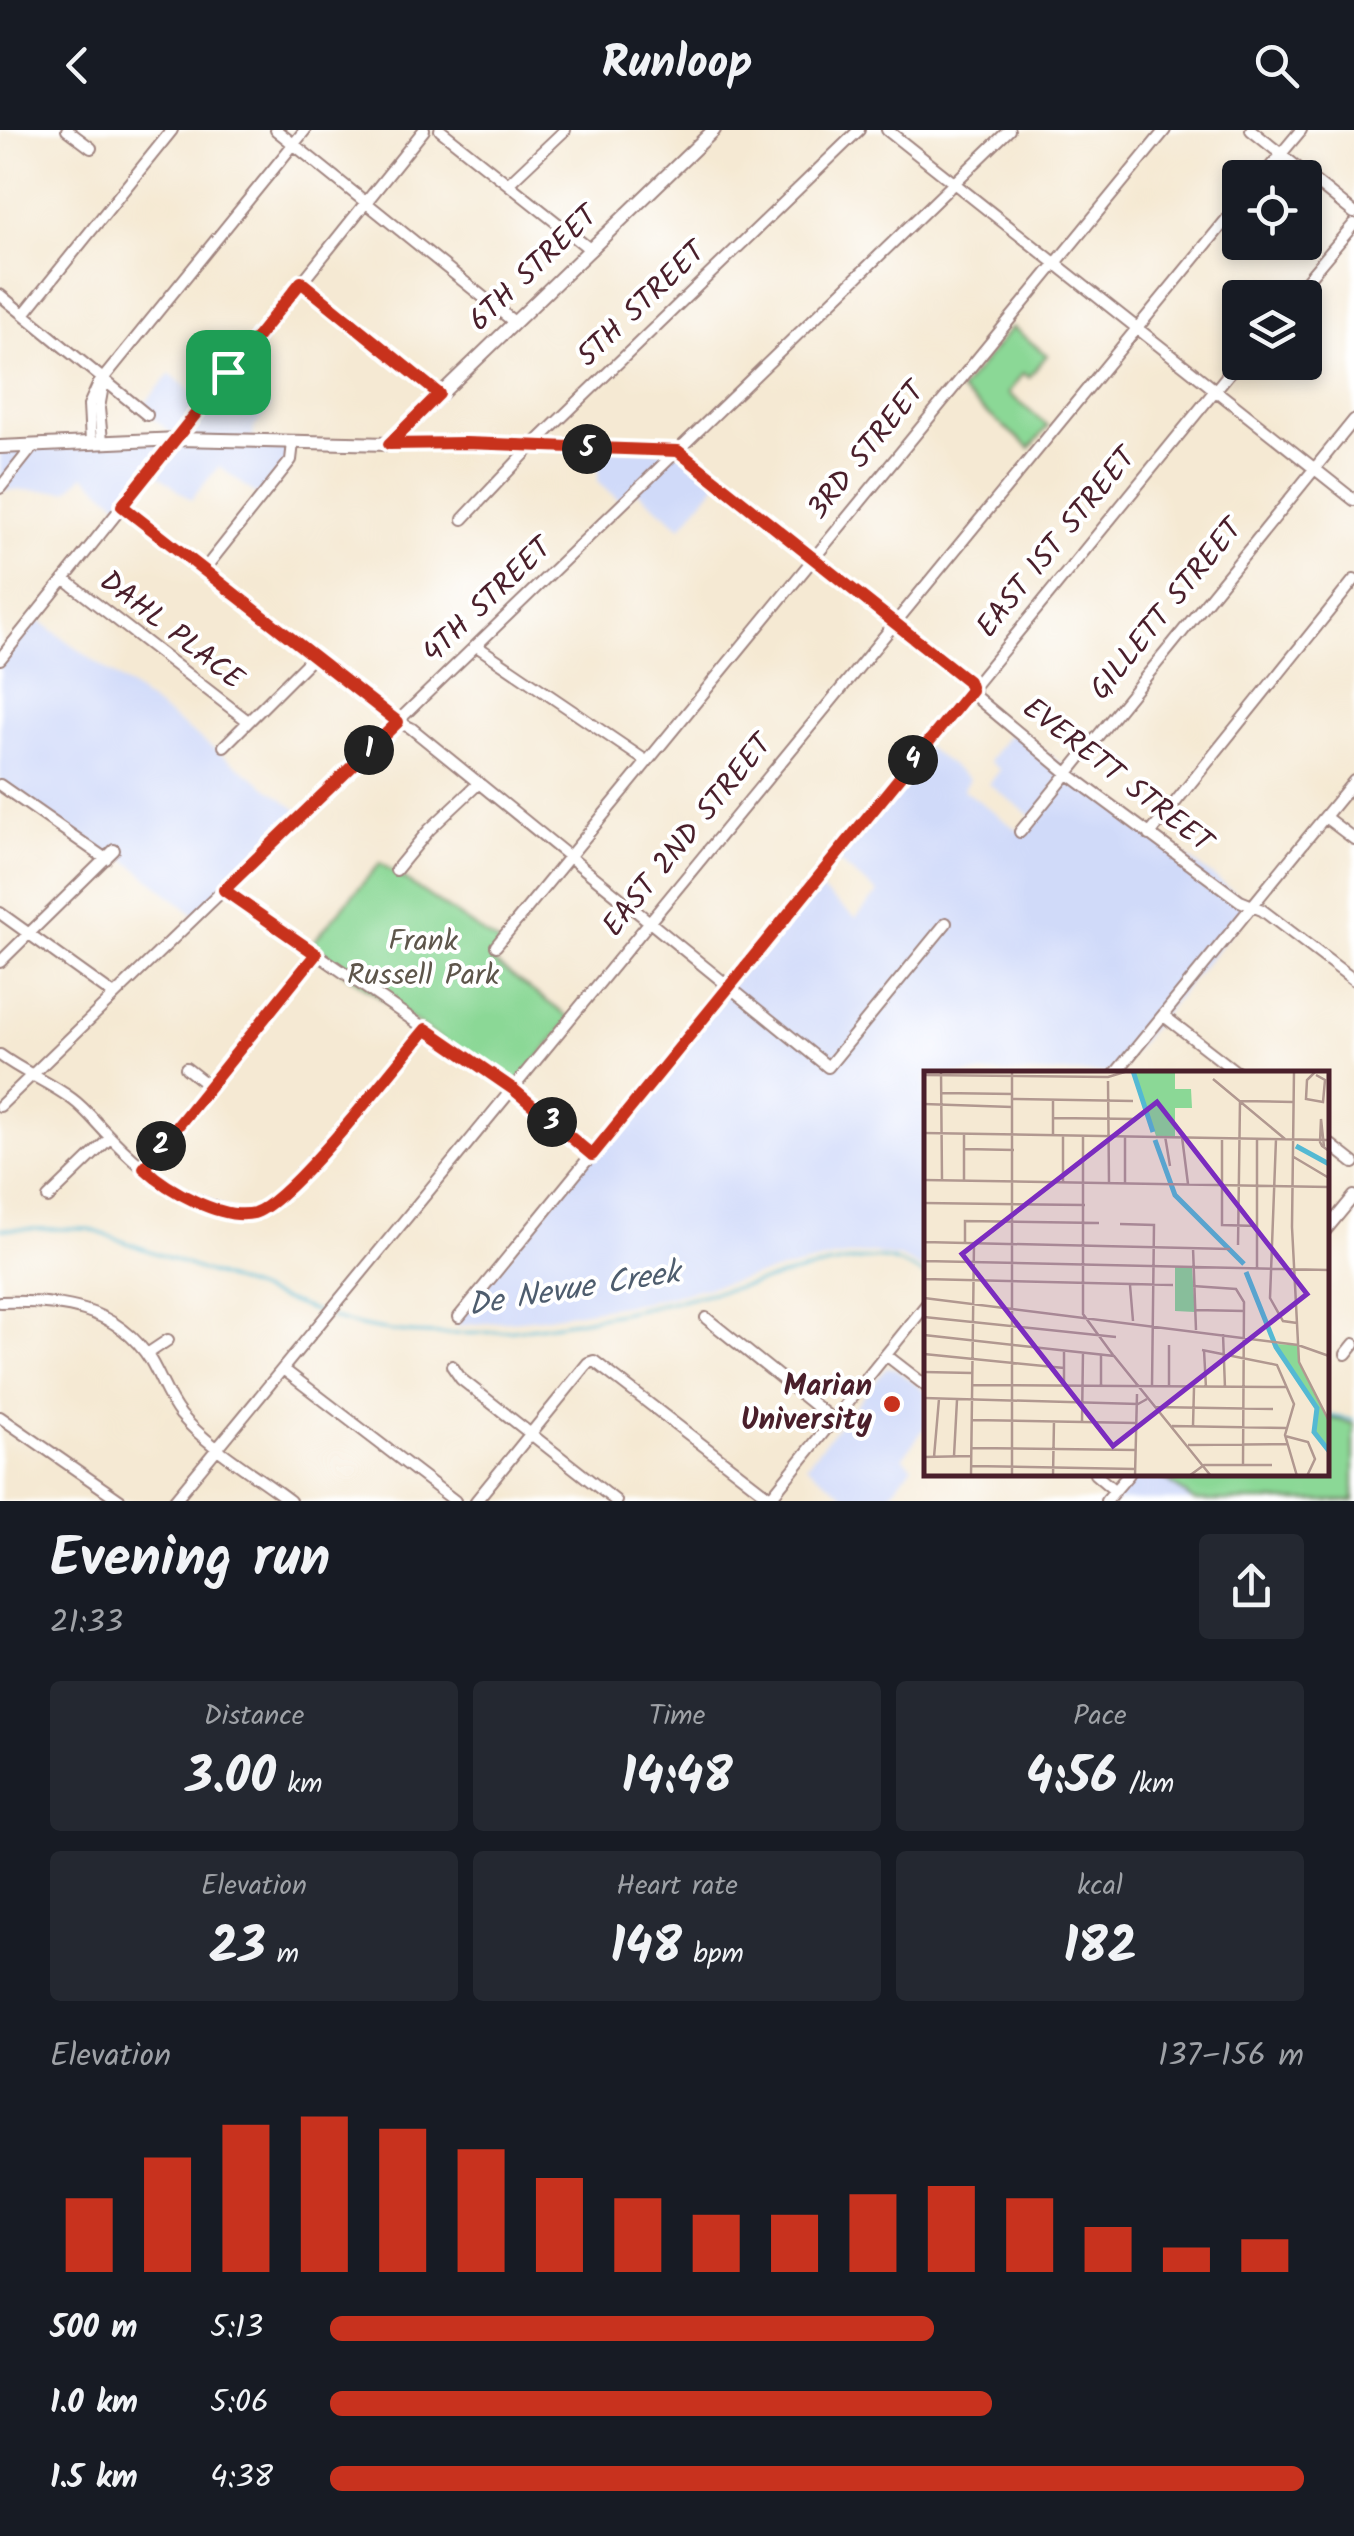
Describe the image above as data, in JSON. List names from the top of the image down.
{
  "streets": {
    "main road": ["6TH STREET"],
    "street": [
      "5TH STREET",
      "3RD STREET",
      "EAST 1ST STREET",
      "4TH STREET",
      "GILLETT STREET",
      "DAHL PLACE",
      "EVERETT STREET",
      "EAST 2ND STREET"
    ]
  },
  "crossings": [
    ["3RD STREET", "EVERETT STREET"],
    ["EAST 1ST STREET", "EVERETT STREET"],
    ["4TH STREET", "EVERETT STREET"],
    ["GILLETT STREET", "EVERETT STREET"],
    ["EVERETT STREET", "EAST 2ND STREET"]
  ],
  "water": ["De Nevue Creek"],
  "parks": ["Frank Russell Park"],
  "places": ["Marian University"],
  "page": {
    "header": "Runloop",
    "pins": [
      "5",
      "1",
      "4",
      "3",
      "2"
    ],
    "heading": ["Evening run", "21:33"],
    "stats": [
      ["Distance", "3.00 km"],
      ["Time", "14:48"],
      ["Pace", "4:56 /km"],
      ["Elevation", "23 m"],
      ["Heart rate", "148 bpm"],
      ["kcal", "182"]
    ],
    "chart": ["Elevation", "137–156 m"],
    "list": [
      {
        "name": "500 m",
        "note": "5:13"
      },
      {
        "name": "1.0 km",
        "note": "5:06"
      },
      {
        "name": "1.5 km",
        "note": "4:38"
      }
    ]
  }
}
